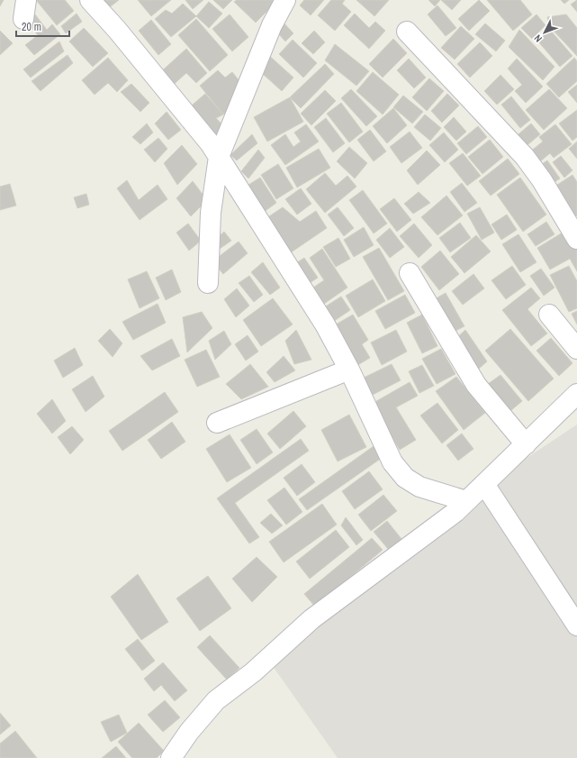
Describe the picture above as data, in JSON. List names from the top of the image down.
{
  "scale_bar": "20 m",
  "north": "bottom left"
}
